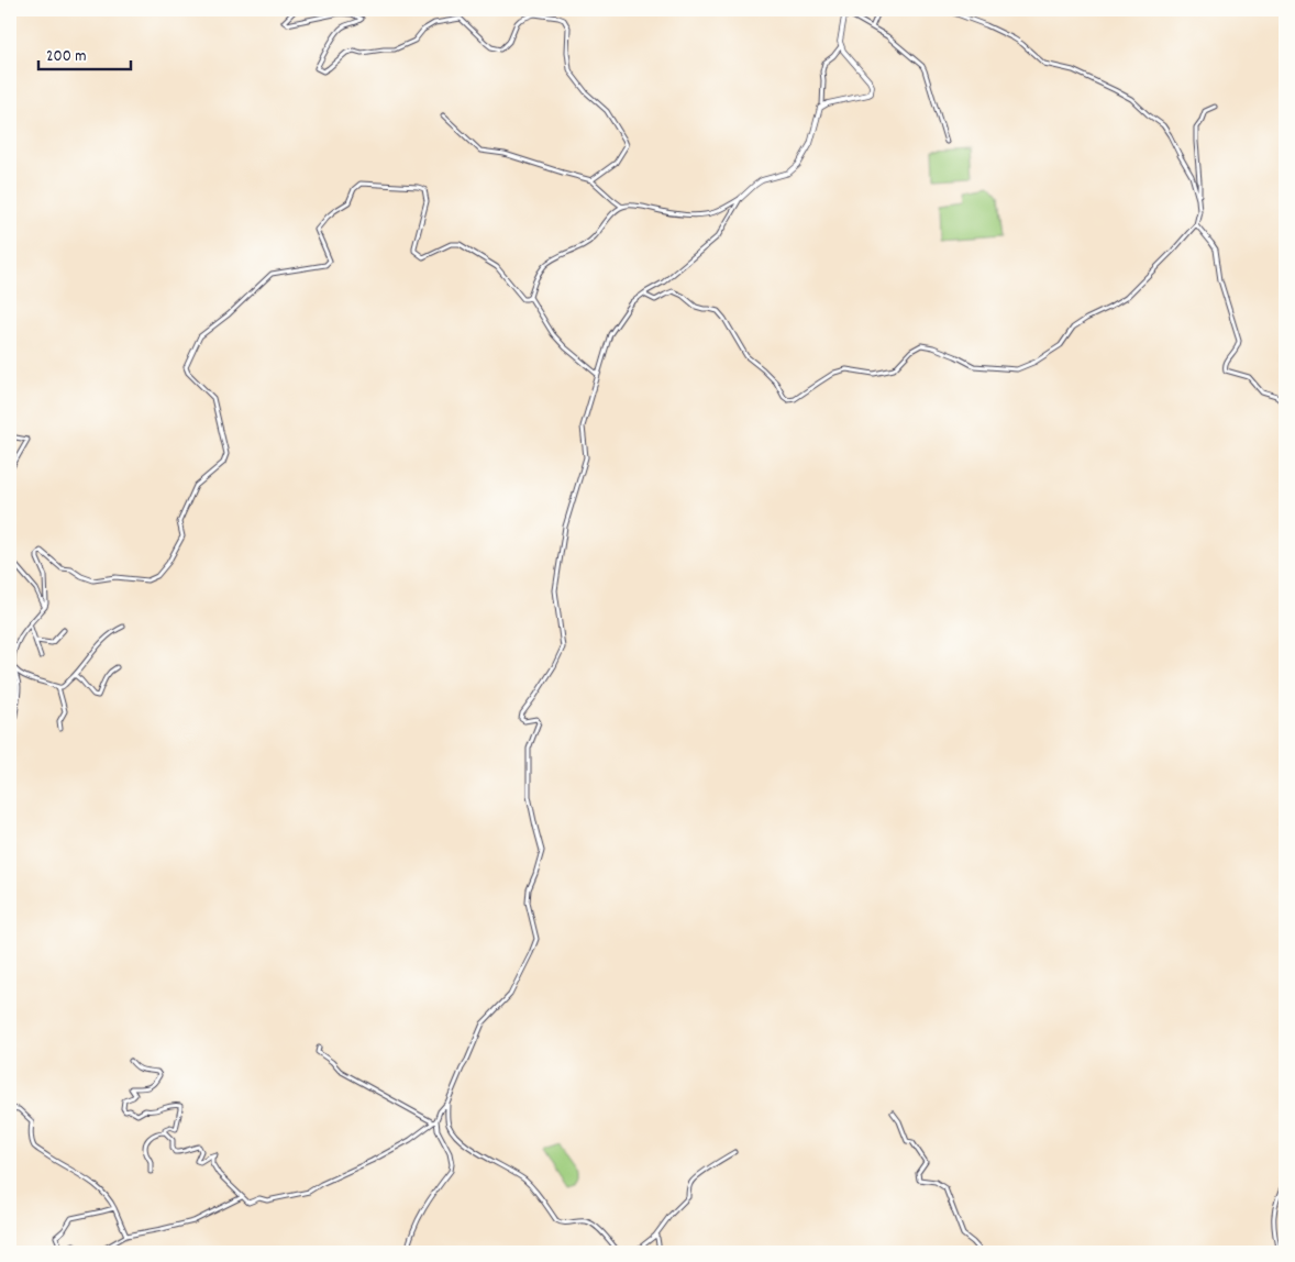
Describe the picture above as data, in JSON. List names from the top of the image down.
{
  "scale_bar": "200 m"
}
